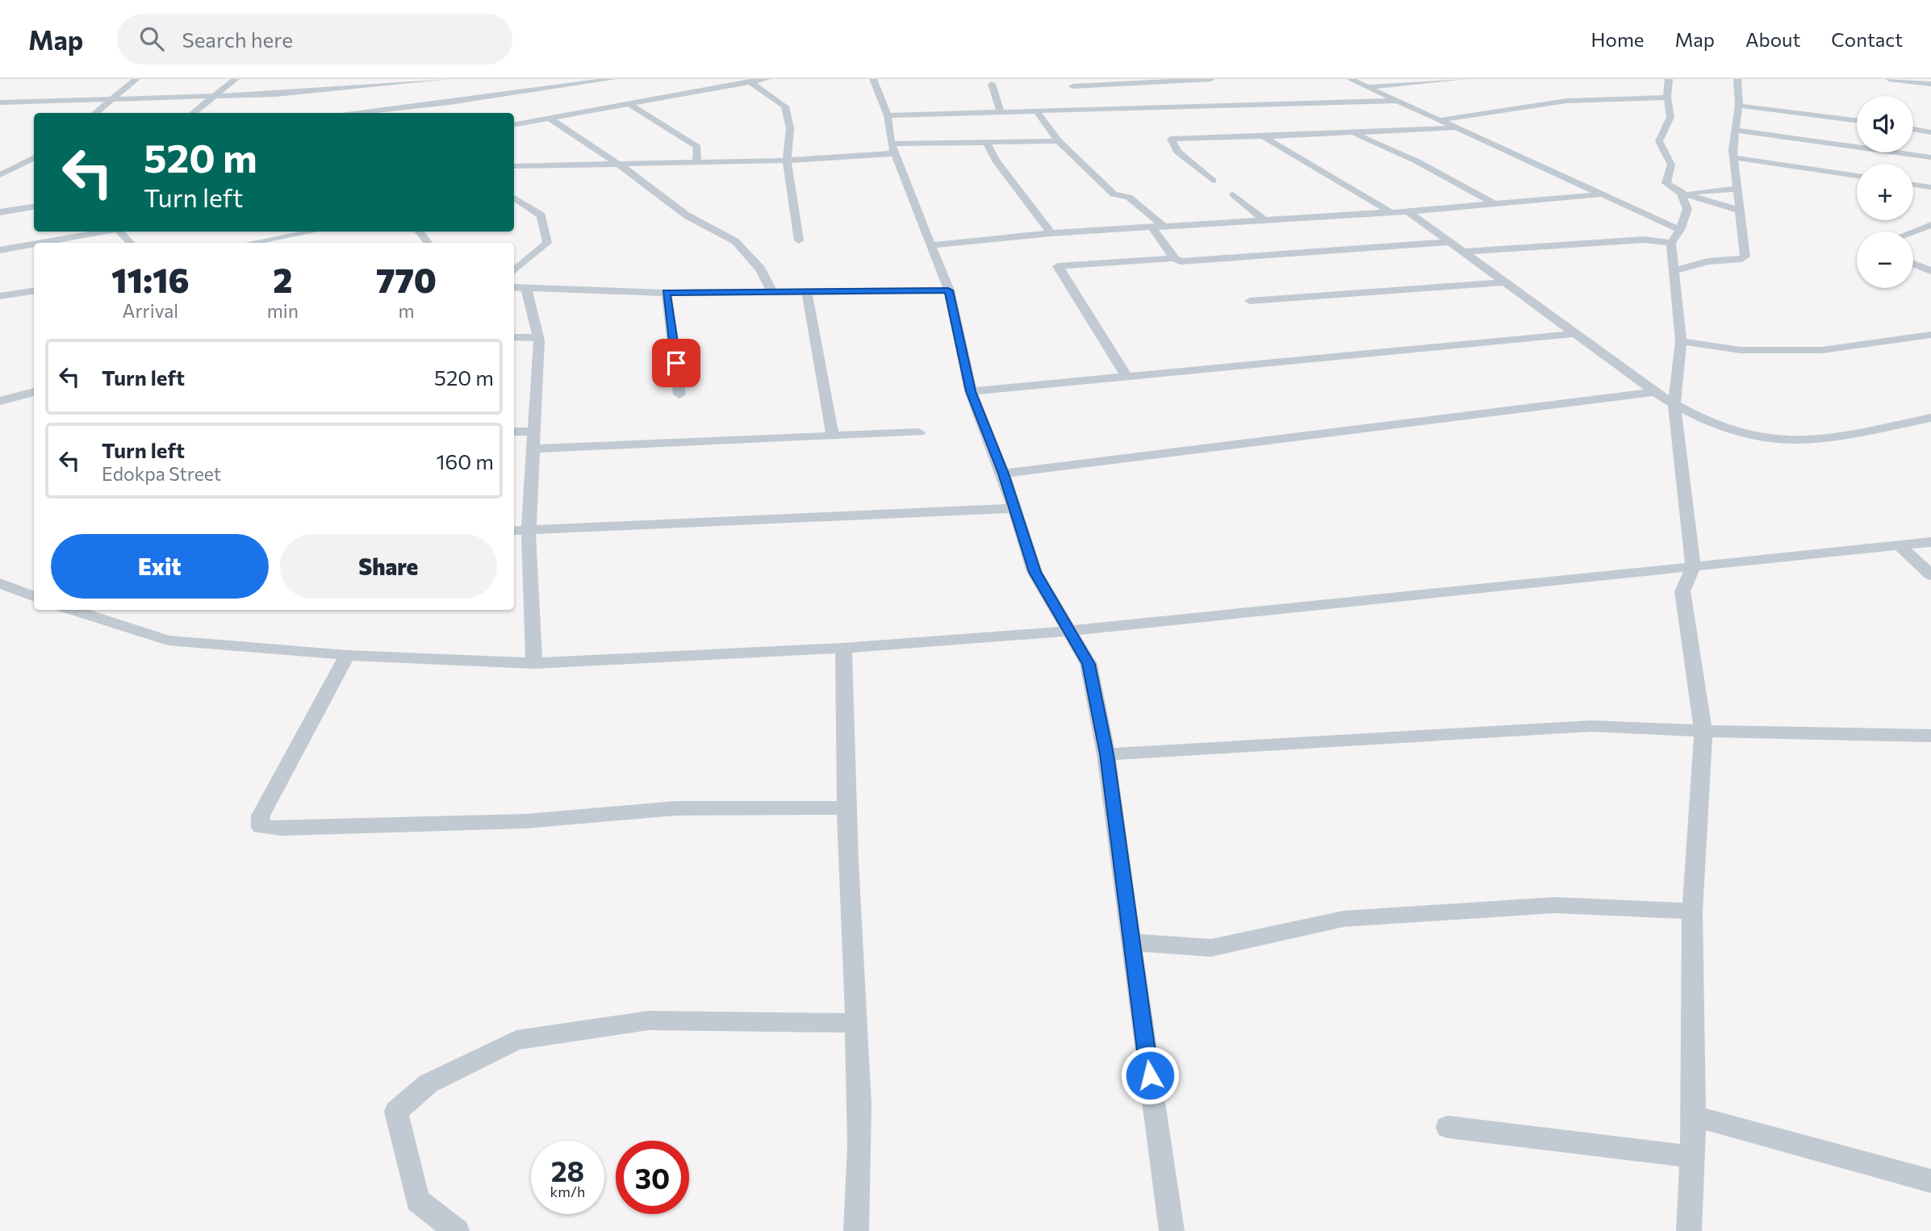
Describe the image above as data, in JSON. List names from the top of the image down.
{
  "page": {
    "header": "Map",
    "search": "Search here",
    "nav": [
      "Home",
      "Map",
      "About",
      "Contact"
    ],
    "map_buttons": ["+", "−"],
    "turn": ["520 m", "Turn left"],
    "eta": [
      "11:16",
      "Arrival",
      "2",
      "min",
      "770",
      "m"
    ],
    "list": [
      {
        "name": "Turn left",
        "value": "520 m"
      },
      {
        "name": "Turn left",
        "note": "Edokpa Street",
        "value": "160 m"
      }
    ],
    "buttons": ["Exit", "Share"],
    "speed": "28 km/h",
    "limit": "30"
  }
}
